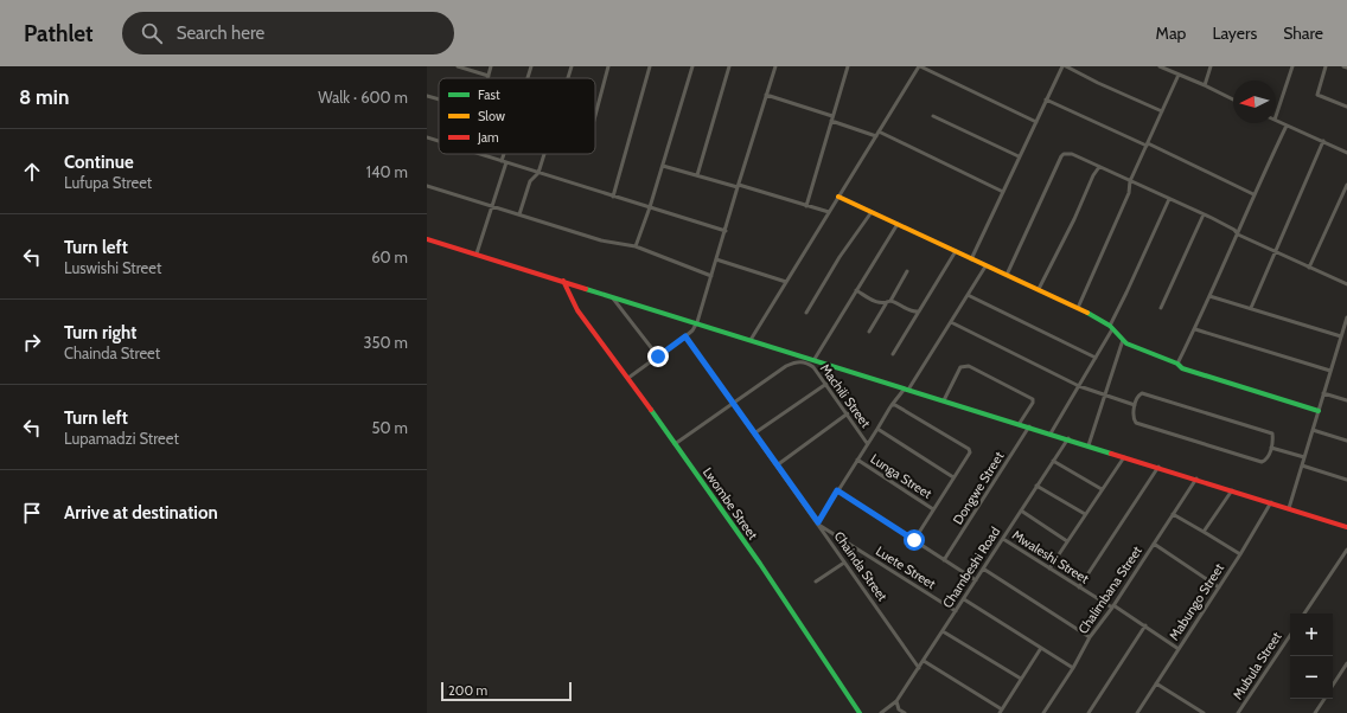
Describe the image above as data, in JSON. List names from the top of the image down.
{
  "streets": {
    "street": [
      "Machili Street",
      "Lunga Street",
      "Dongwe Street",
      "Lwombe Street",
      "Mwaleshi Street",
      "Chainda Street",
      "Luete Street",
      "Chambeshi Road",
      "Chalimbana Street",
      "Mabungo Street",
      "Mubula Street"
    ]
  },
  "crossings": [
    ["Mwaleshi Street", "Chambeshi Road"],
    ["Mwaleshi Street", "Chalimbana Street"],
    ["Mwaleshi Street", "Mabungo Street"],
    ["Chainda Street", "Luete Street"],
    ["Chainda Street", "Chambeshi Road"],
    ["Luete Street", "Chambeshi Road"]
  ],
  "legend": ["Fast", "Slow", "Jam"],
  "scale_bar": "200 m",
  "north": "left",
  "page": {
    "header": "Pathlet",
    "search": "Search here",
    "nav": ["Map", "Layers", "Share"],
    "heading": ["8 min", "Walk · 600 m"],
    "list": [
      ["Continue", "Lufupa Street", "140 m"],
      ["Turn left", "Luswishi Street", "60 m"],
      ["Turn right", "Chainda Street", "350 m"],
      ["Turn left", "Lupamadzi Street", "50 m"],
      "Arrive at destination"
    ],
    "map_buttons": ["+", "−"],
    "scale": "200 m"
  }
}
